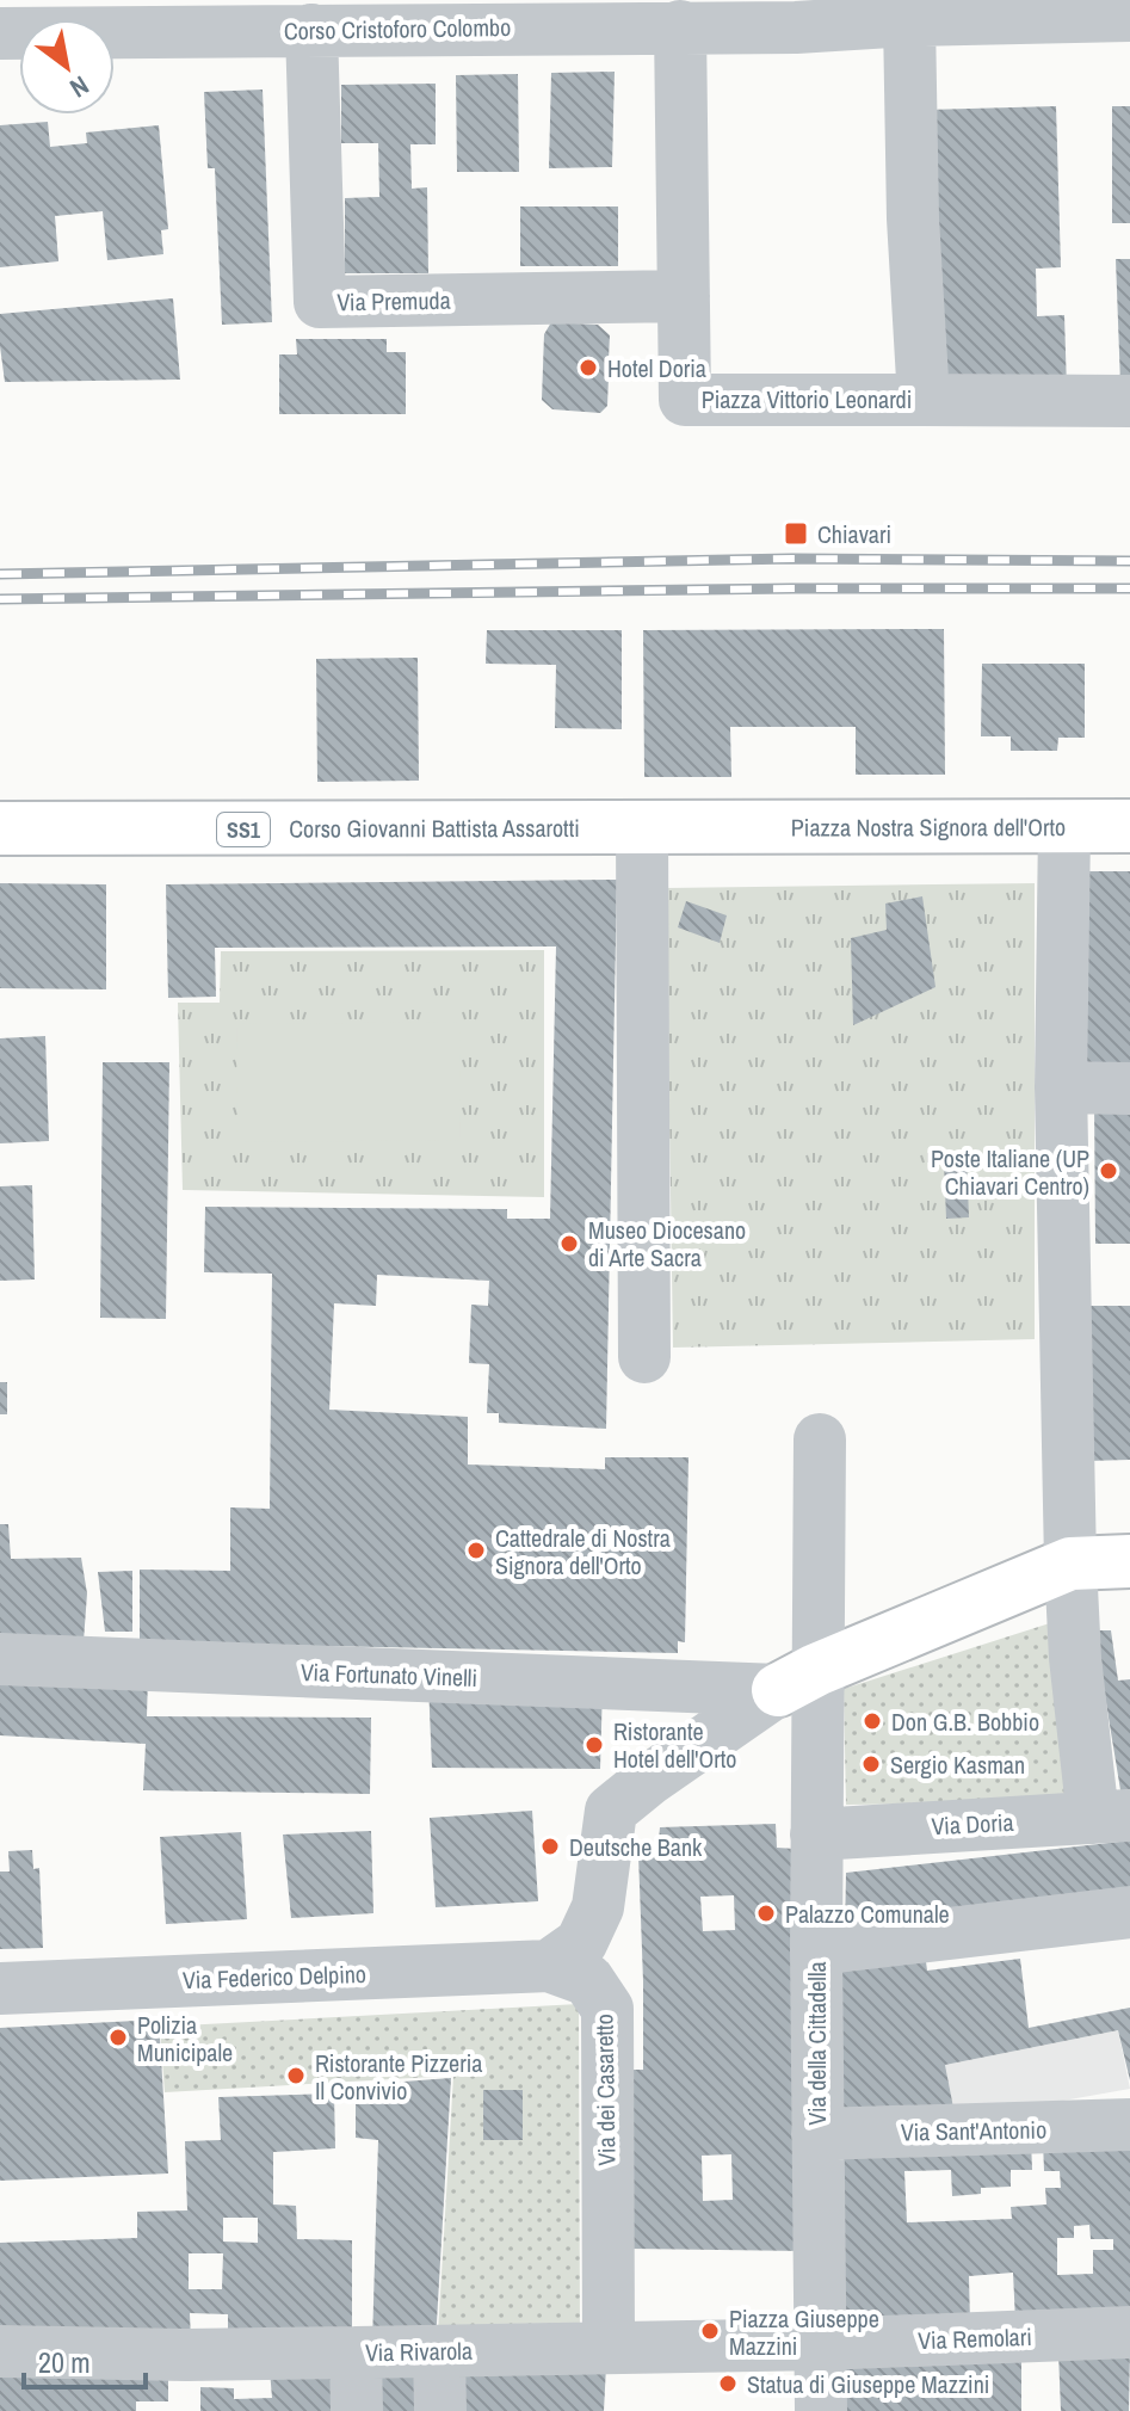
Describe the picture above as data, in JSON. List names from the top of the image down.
{
  "streets": {
    "main road": ["Corso Giovanni Battista Assarotti", "SS1", "Piazza Nostra Signora dell'Orto"],
    "street": [
      "Corso Cristoforo Colombo",
      "Via Premuda",
      "Piazza Vittorio Leonardi",
      "Via Fortunato Vinelli",
      "Via Doria",
      "Via Federico Delpino",
      "Via della Cittadella",
      "Via dei Casaretto",
      "Via Sant'Antonio",
      "Via Remolari",
      "Via Rivarola"
    ]
  },
  "crossings": [
    ["Corso Cristoforo Colombo", "Via Premuda"],
    ["Corso Cristoforo Colombo", "Piazza Vittorio Leonardi"],
    ["Via Premuda", "Piazza Vittorio Leonardi"],
    ["Corso Giovanni Battista Assarotti", "Piazza Nostra Signora dell'Orto"],
    ["Piazza Nostra Signora dell'Orto", "Via Doria"],
    ["Via Doria", "Via della Cittadella"],
    ["Via Federico Delpino", "Via dei Casaretto"],
    ["Via della Cittadella", "Via Sant'Antonio"],
    ["Via della Cittadella", "Via Remolari"],
    ["Via dei Casaretto", "Via Rivarola"]
  ],
  "places": {
    "other": [
      "Hotel Doria",
      "Poste Italiane (UP Chiavari Centro)",
      "Museo Diocesano di Arte Sacra",
      "Cattedrale di Nostra Signora dell'Orto",
      "Don G.B. Bobbio",
      "Ristorante Hotel dell'Orto",
      "Sergio Kasman",
      "Deutsche Bank",
      "Palazzo Comunale",
      "Polizia Municipale",
      "Ristorante Pizzeria Il Convivio",
      "Piazza Giuseppe Mazzini",
      "Statua di Giuseppe Mazzini"
    ],
    "transit": ["Chiavari"]
  },
  "scale_bar": "20 m",
  "north": "bottom right"
}
